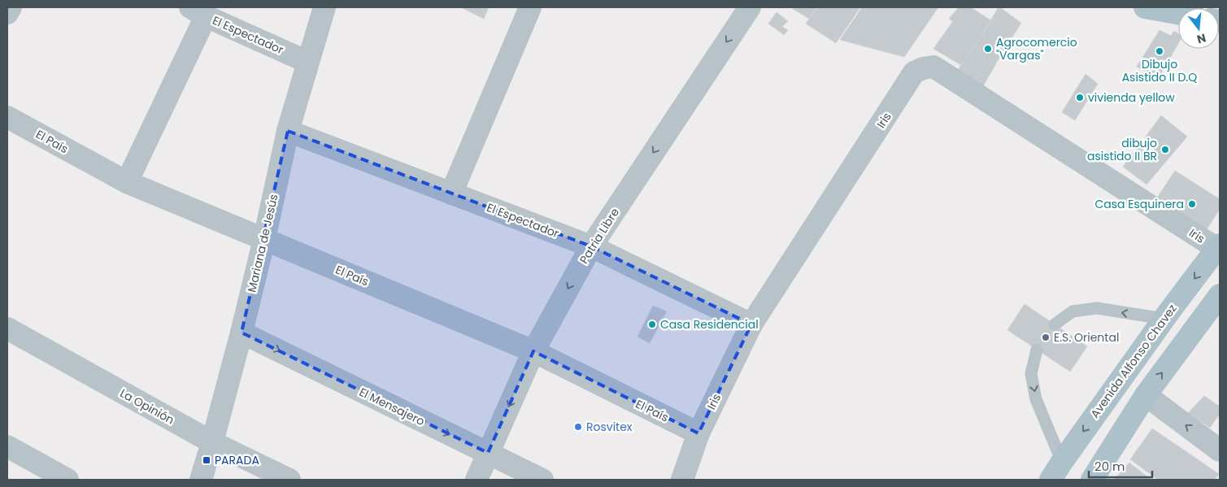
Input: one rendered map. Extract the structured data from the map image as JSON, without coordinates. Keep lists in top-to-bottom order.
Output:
{
  "streets": {
    "main road": ["Avenida Alfonso Chavez"],
    "street": [
      "El Espectador",
      "Iris",
      "El País",
      "Patria Libre",
      "Mariana de Jesús",
      "La Opinión",
      "El Mensajero"
    ]
  },
  "crossings": [
    ["El Espectador", "Iris"],
    ["El Espectador", "Patria Libre"],
    ["El Espectador", "Mariana de Jesús"],
    ["Iris", "El País"],
    ["Iris", "Avenida Alfonso Chavez"],
    ["El País", "Patria Libre"],
    ["El País", "Mariana de Jesús"],
    ["Patria Libre", "El Mensajero"],
    ["Mariana de Jesús", "La Opinión"],
    ["Mariana de Jesús", "El Mensajero"]
  ],
  "one_way": ["El Mensajero"],
  "places": {
    "other": [
      "Agrocomercio \"Vargas\"",
      "Dibujo Asistido II D.Q",
      "vivienda yellow",
      "dibujo asistido II BR",
      "Casa Esquinera",
      "Casa Residencial",
      "E.S. Oriental",
      "Rosvitex"
    ],
    "transit": ["PARADA"]
  },
  "scale_bar": "20 m",
  "north": "bottom"
}
